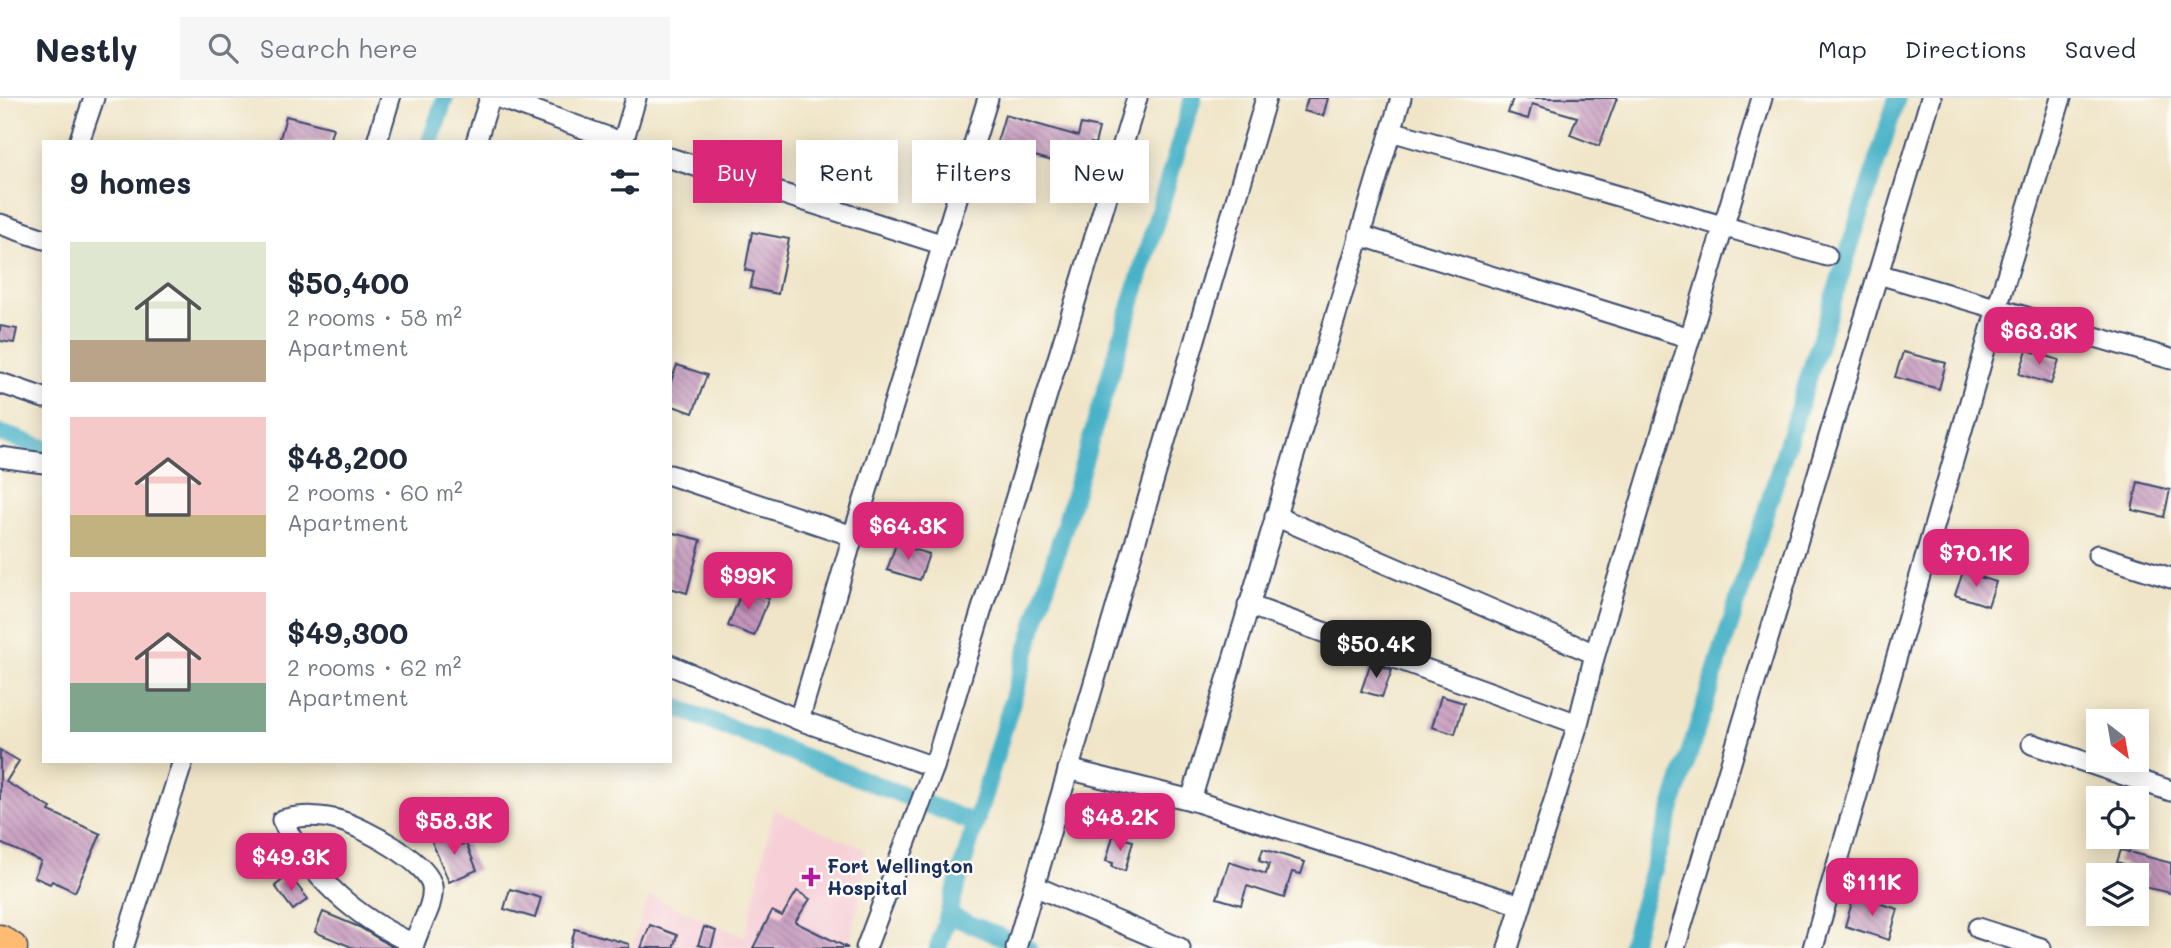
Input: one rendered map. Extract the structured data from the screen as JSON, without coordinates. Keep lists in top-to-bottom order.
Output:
{
  "places": {
    "health": ["Fort Wellington Hospital"]
  },
  "north": "bottom right",
  "page": {
    "header": "Nestly",
    "search": "Search here",
    "nav": ["Map", "Directions", "Saved"],
    "chip": [
      "Buy",
      "Rent",
      "Filters",
      "New"
    ],
    "heading": "9 homes",
    "list": [
      {
        "name": "$50,400",
        "note": "2 rooms · 58 m² · Apartment"
      },
      {
        "name": "$48,200",
        "note": "2 rooms · 60 m² · Apartment"
      },
      {
        "name": "$49,300",
        "note": "2 rooms · 62 m² · Apartment"
      }
    ],
    "price": [
      "$63.3K",
      "$64.3K",
      "$70.1K",
      "$99K",
      "$50.4K",
      "$48.2K",
      "$58.3K",
      "$49.3K",
      "$111K"
    ]
  }
}
